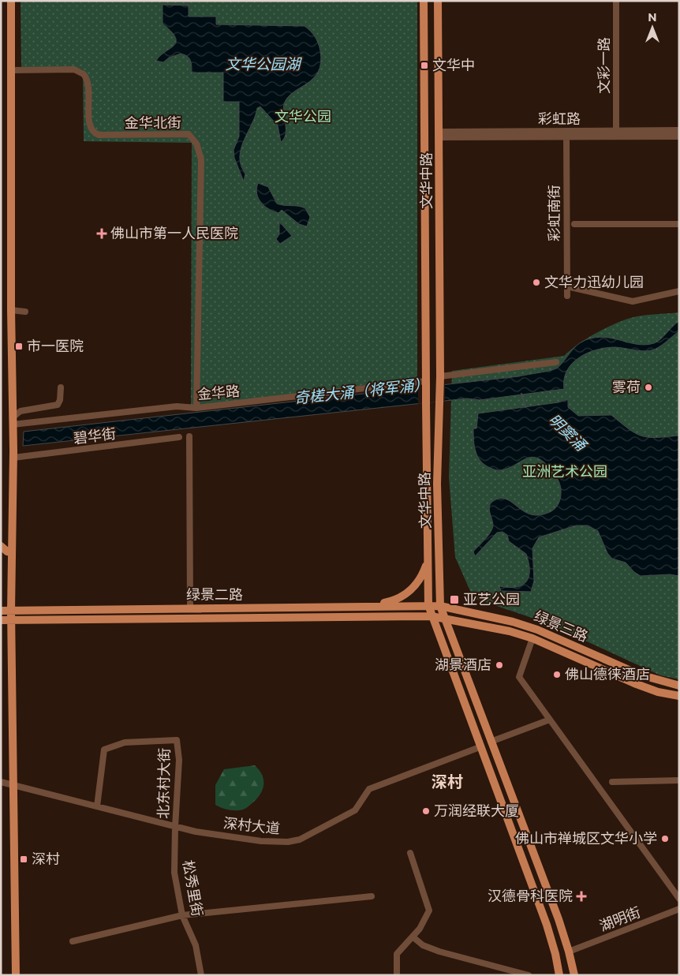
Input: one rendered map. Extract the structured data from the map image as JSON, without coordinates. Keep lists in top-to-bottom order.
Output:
{
  "streets": {
    "main road": ["文华中路", "绿景二路", "绿景三路"],
    "street": [
      "文彩一路",
      "彩虹路",
      "金华北街",
      "彩虹南街",
      "金华路",
      "碧华街",
      "北东村大街",
      "深村大道",
      "松秀里街",
      "湖明街"
    ]
  },
  "crossings": [
    ["文彩一路", "彩虹路"],
    ["彩虹路", "文华中路"],
    ["彩虹路", "彩虹南街"],
    ["金华北街", "金华路"],
    ["文华中路", "金华路"],
    ["文华中路", "绿景二路"],
    ["文华中路", "绿景三路"],
    ["文华中路", "深村大道"],
    ["文华中路", "湖明街"],
    ["绿景二路", "绿景三路"],
    ["北东村大街", "深村大道"],
    ["北东村大街", "松秀里街"],
    ["深村大道", "松秀里街"]
  ],
  "districts": ["深村"],
  "water": ["文华公园湖", "奇槎大涌（将军涌）", "明窦涌"],
  "parks": ["文华公园", "亚洲艺术公园"],
  "places": {
    "transit": [
      "文华中",
      "市一医院",
      "亚艺公园",
      "深村"
    ],
    "health": ["佛山市第一人民医院", "汉德骨科医院"],
    "other": [
      "文华力迅幼儿园",
      "雾荷",
      "湖景酒店",
      "佛山德徕酒店",
      "万润经联大厦",
      "佛山市禅城区文华小学"
    ]
  },
  "north": "top"
}
